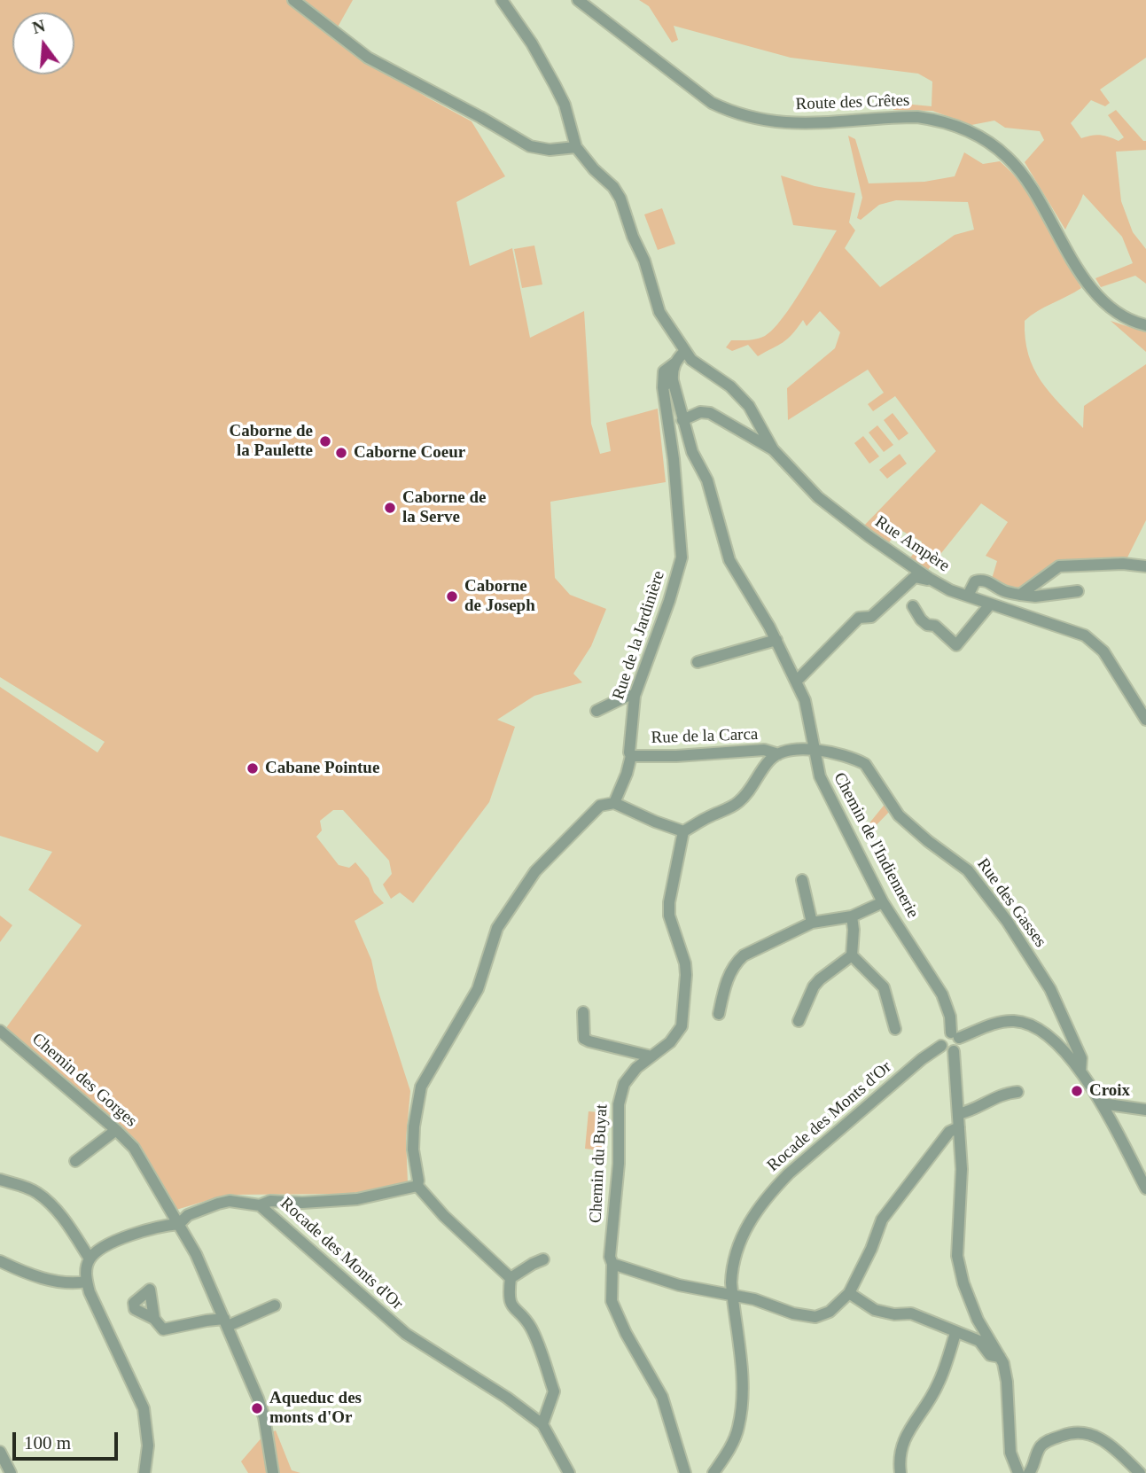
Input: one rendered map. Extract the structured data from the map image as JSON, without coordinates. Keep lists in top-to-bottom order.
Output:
{
  "streets": {
    "street": [
      "Route des Crêtes",
      "Rue Ampère",
      "Rue de la Jardinière",
      "Rue de la Carca",
      "Chemin de l'Indiennerie",
      "Rue des Gasses",
      "Chemin des Gorges",
      "Rocade des Monts d'Or",
      "Chemin du Buyat"
    ]
  },
  "crossings": [
    ["Rue de la Jardinière", "Rue de la Carca"],
    ["Chemin de l'Indiennerie", "Rue des Gasses"],
    ["Chemin de l'Indiennerie", "Rocade des Monts d'Or"],
    ["Chemin des Gorges", "Rocade des Monts d'Or"]
  ],
  "places": [
    "Caborne de la Paulette",
    "Caborne Coeur",
    "Caborne de la Serve",
    "Caborne de Joseph",
    "Cabane Pointue",
    "Croix",
    "Aqueduc des monts d'Or"
  ],
  "scale_bar": "100 m",
  "north": "top"
}
